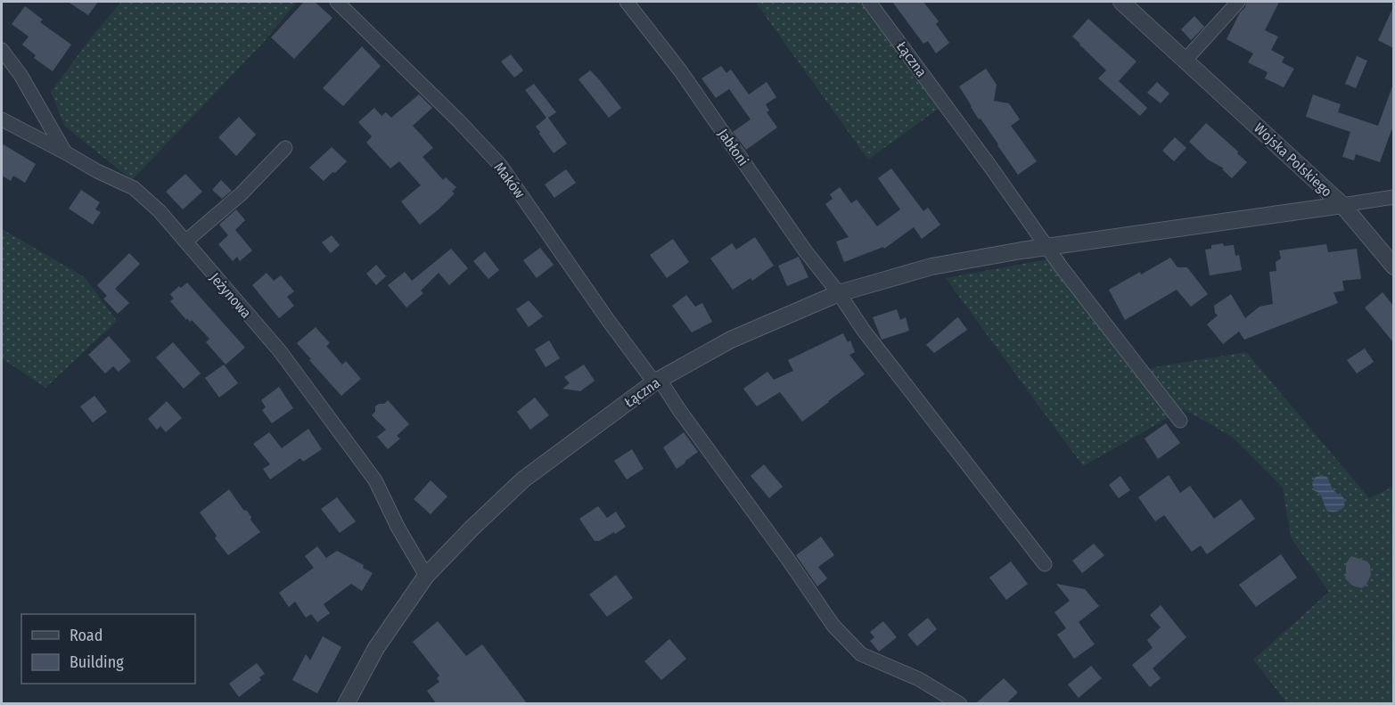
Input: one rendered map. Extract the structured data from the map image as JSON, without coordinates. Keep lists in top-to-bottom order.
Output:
{
  "streets": {
    "street": [
      "Łączna",
      "Jabłoni",
      "Wojska Polskiego",
      "Maków",
      "Jeżynowa"
    ]
  },
  "crossings": [
    ["Łączna", "Jabłoni"],
    ["Łączna", "Wojska Polskiego"],
    ["Łączna", "Maków"],
    ["Łączna", "Jeżynowa"]
  ],
  "legend": ["Road", "Building"]
}
